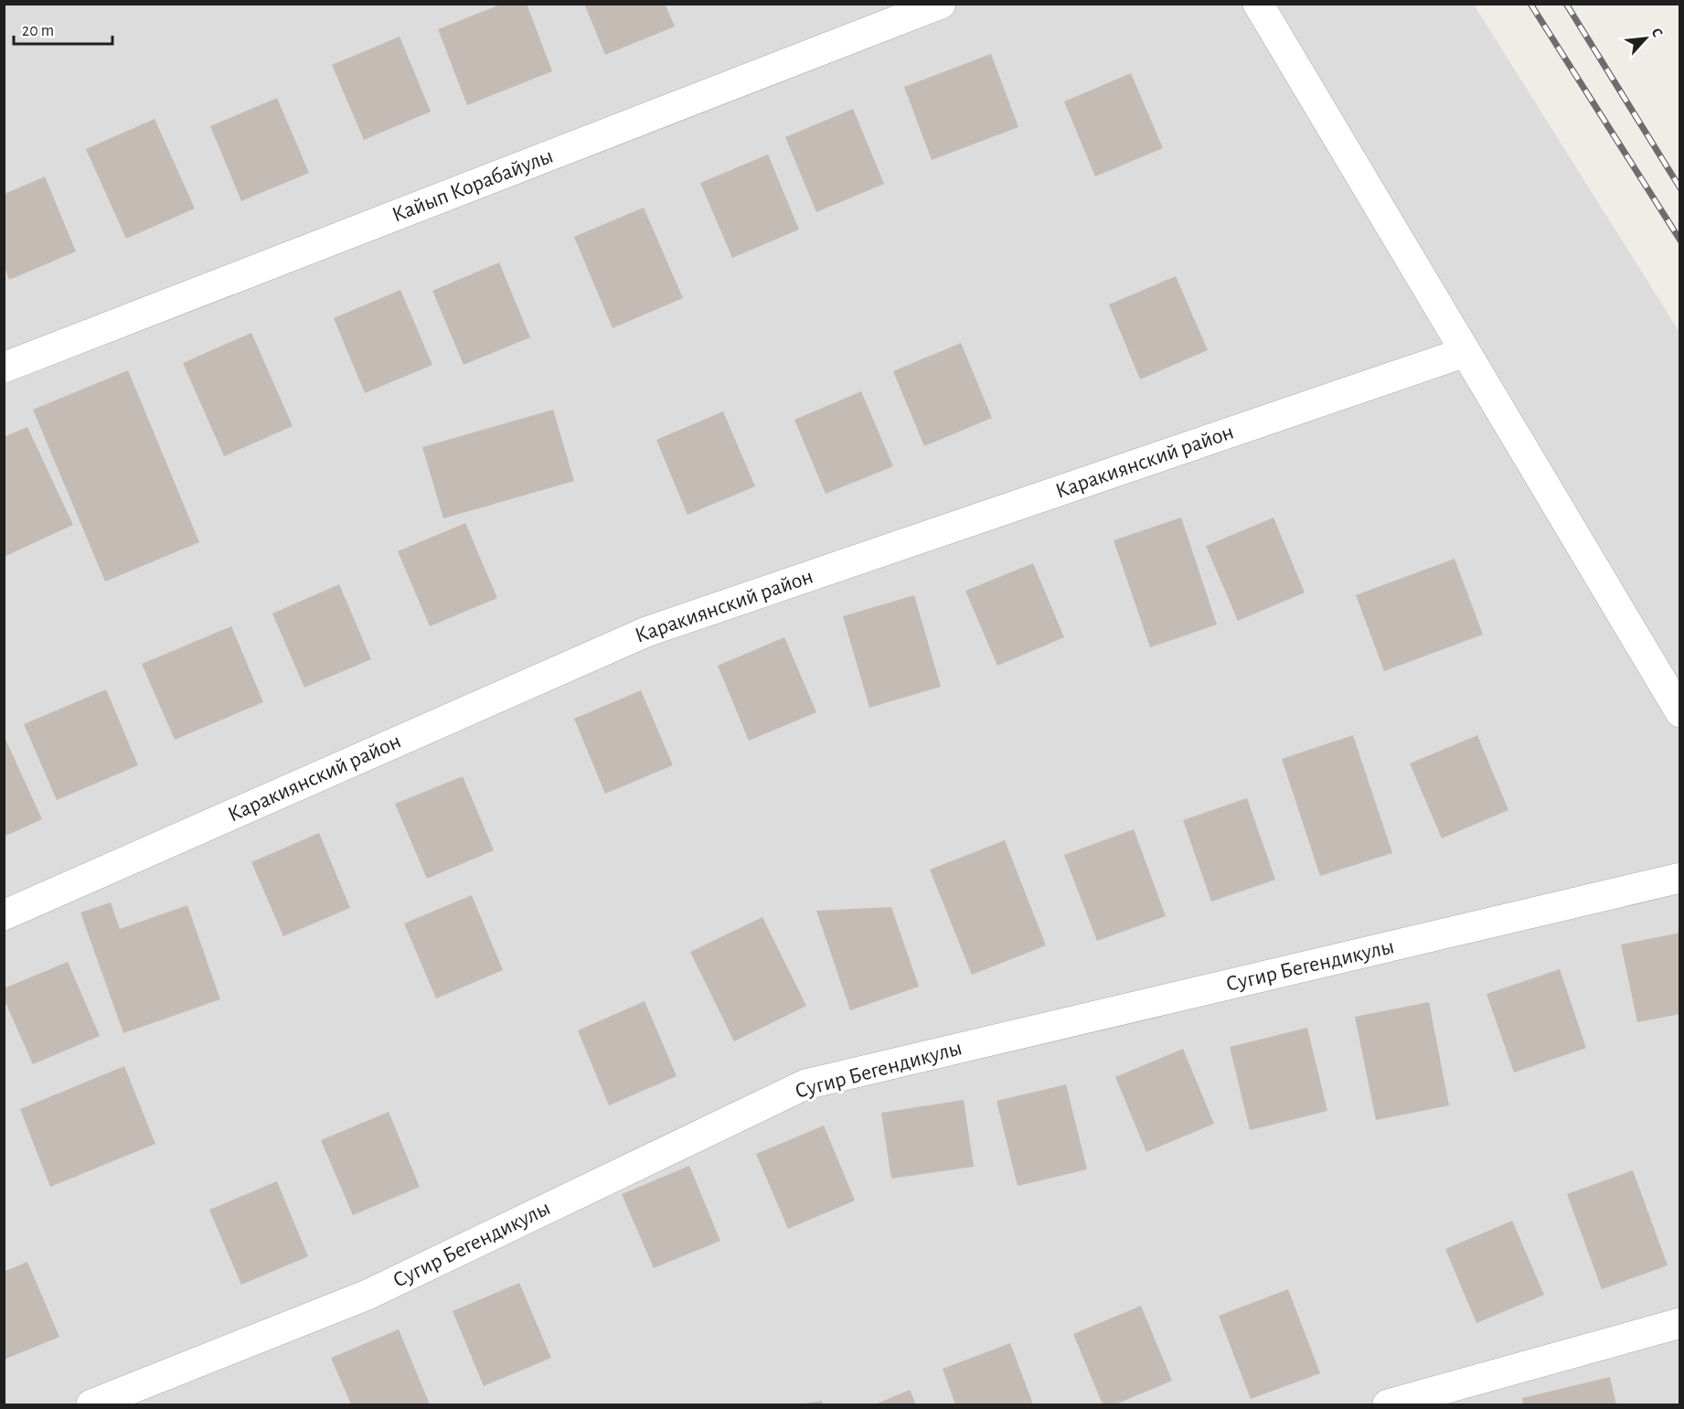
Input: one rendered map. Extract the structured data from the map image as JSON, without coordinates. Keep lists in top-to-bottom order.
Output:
{
  "streets": {
    "street": ["Кайып Корабайулы", "Каракиянский район", "Сугир Бегендикулы"]
  },
  "scale_bar": "20 m",
  "north": "top right"
}
